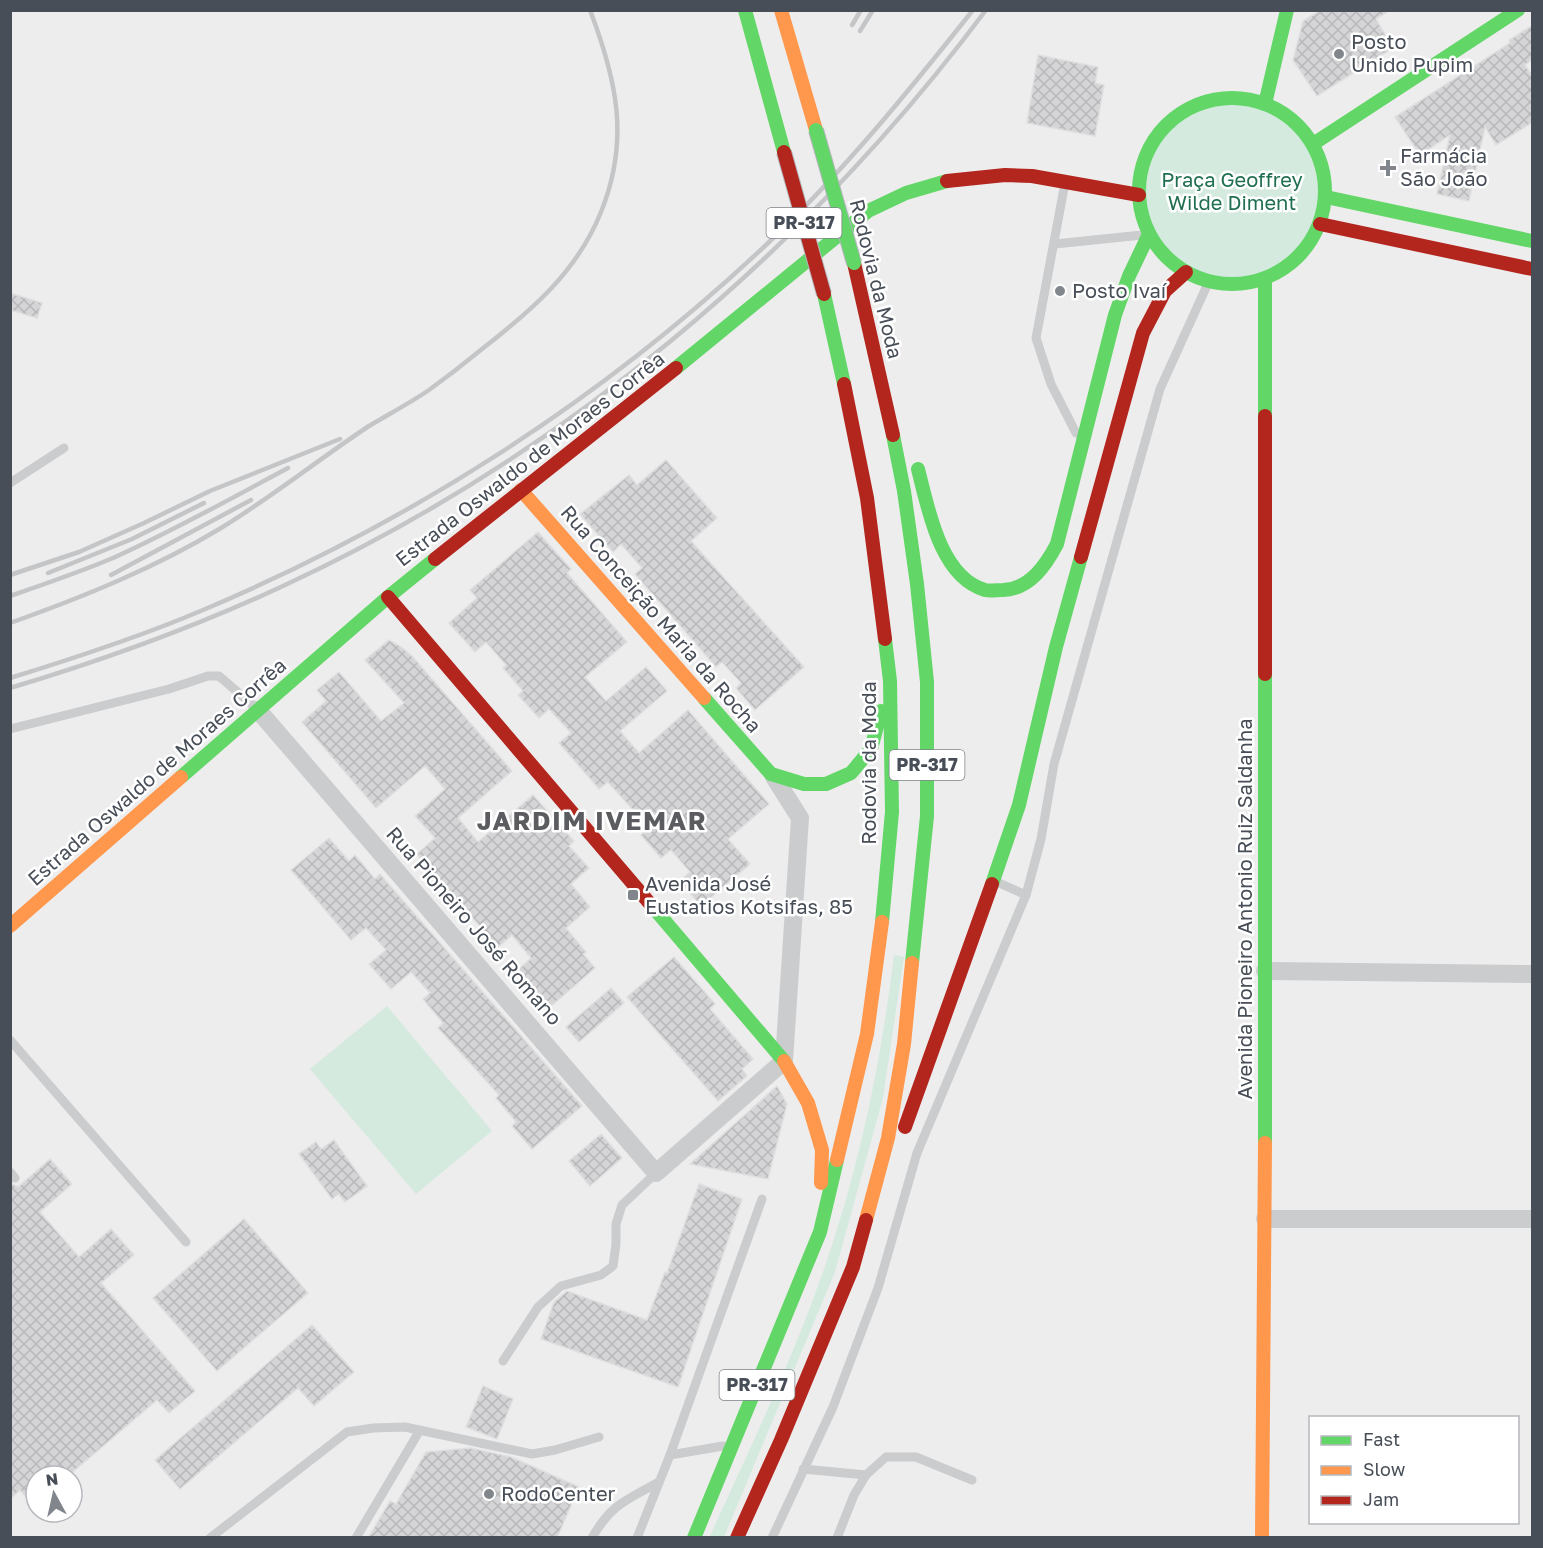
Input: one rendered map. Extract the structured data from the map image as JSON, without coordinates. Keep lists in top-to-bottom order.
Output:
{
  "streets": {
    "main road": [
      "PR-317",
      "Rodovia da Moda",
      "Estrada Oswaldo de Moraes Corrêa",
      "Rua Conceição Maria da Rocha",
      "Avenida Pioneiro Antonio Ruiz Saldanha"
    ],
    "street": ["Rua Pioneiro José Romano"]
  },
  "crossings": [
    ["Estrada Oswaldo de Moraes Corrêa", "Rua Conceição Maria da Rocha"],
    ["Estrada Oswaldo de Moraes Corrêa", "Avenida Pioneiro Antonio Ruiz Saldanha"],
    ["Estrada Oswaldo de Moraes Corrêa", "Rua Pioneiro José Romano"]
  ],
  "districts": ["JARDIM IVEMAR"],
  "parks": ["Praça Geoffrey Wilde Diment"],
  "places": {
    "other": ["Posto Unido Pupim", "Posto Ivaí", "RodoCenter"],
    "health": ["Farmácia São João"],
    "transit": ["Avenida José Eustatios Kotsifas, 85"]
  },
  "legend": ["Fast", "Slow", "Jam"],
  "north": "top"
}
